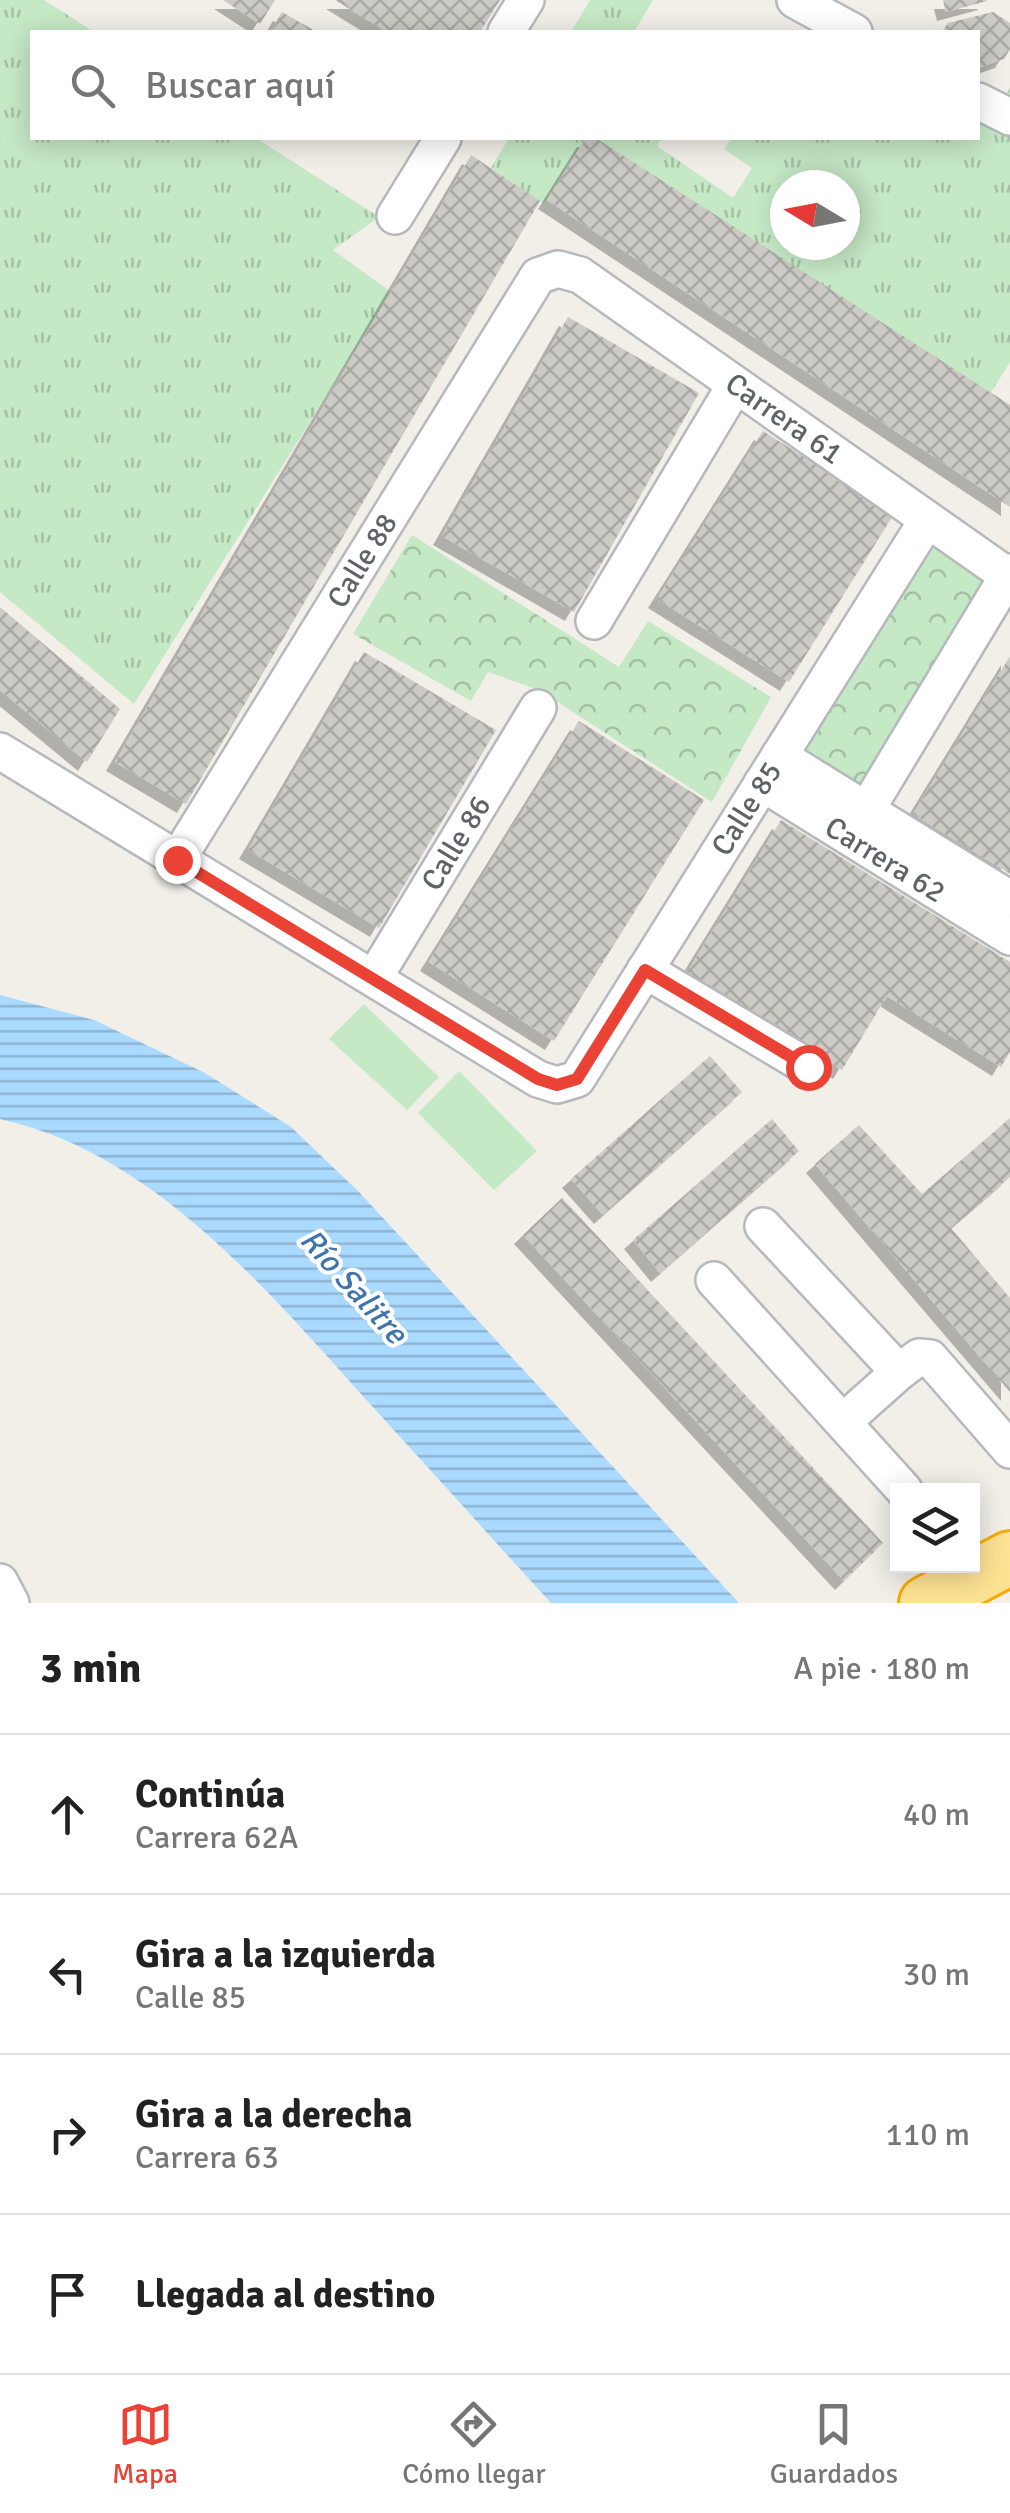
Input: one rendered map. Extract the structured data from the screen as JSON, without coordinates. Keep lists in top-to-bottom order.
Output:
{
  "streets": {
    "street": [
      "Carrera 61",
      "Calle 88",
      "Calle 85",
      "Calle 86",
      "Carrera 62"
    ]
  },
  "crossings": [
    ["Carrera 61", "Calle 88"],
    ["Carrera 61", "Calle 85"],
    ["Calle 85", "Calle 86"],
    ["Calle 85", "Carrera 62"]
  ],
  "water": ["Río Salitre"],
  "north": "left",
  "page": {
    "search": "Buscar aquí",
    "heading": ["3 min", "A pie · 180 m"],
    "list": [
      ["Continúa", "Carrera 62A", "40 m"],
      ["Gira a la izquierda", "Calle 85", "30 m"],
      ["Gira a la derecha", "Carrera 63", "110 m"],
      "Llegada al destino"
    ],
    "nav": ["Mapa", "Cómo llegar", "Guardados"]
  }
}
